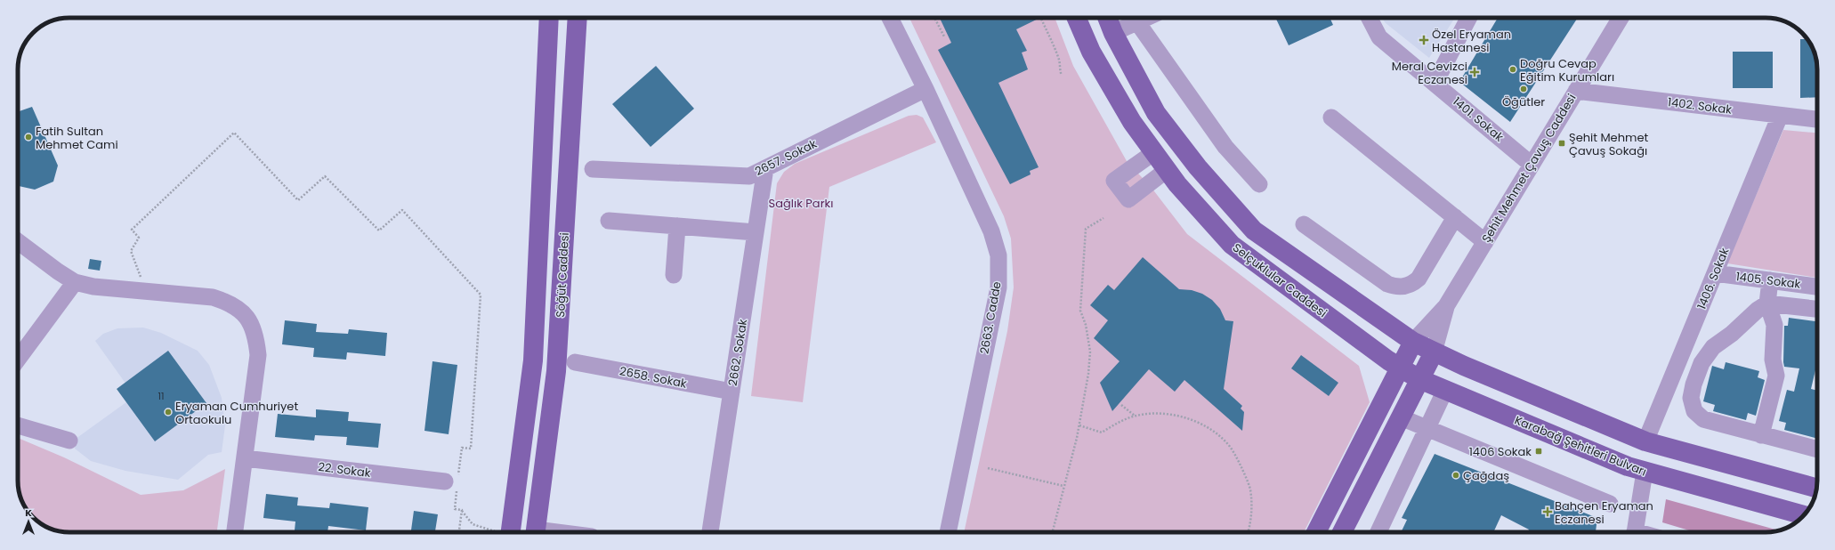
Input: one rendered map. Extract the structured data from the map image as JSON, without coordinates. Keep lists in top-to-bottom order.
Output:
{
  "streets": {
    "main road": ["Söğüt Caddesi", "Selçuklular Caddesi", "Karabağ Şehitleri Bulvarı"],
    "street": [
      "1402. Sokak",
      "1401. Sokak",
      "2657. Sokak",
      "Şehit Mehmet Çavuş Caddesi",
      "1406. Sokak",
      "1405. Sokak",
      "2663. Cadde",
      "2662. Sokak",
      "2658. Sokak",
      "22. Sokak"
    ]
  },
  "crossings": [
    ["1402. Sokak", "Şehit Mehmet Çavuş Caddesi"],
    ["1402. Sokak", "1406. Sokak"],
    ["1401. Sokak", "Şehit Mehmet Çavuş Caddesi"],
    ["2657. Sokak", "2663. Cadde"],
    ["2657. Sokak", "2662. Sokak"],
    ["1406. Sokak", "1405. Sokak"],
    ["Selçuklular Caddesi", "Karabağ Şehitleri Bulvarı"],
    ["2662. Sokak", "2658. Sokak"]
  ],
  "parks": ["Sağlık Parkı"],
  "places": {
    "health": ["Özel Eryaman Hastanesi", "Meral Cevizci Eczanesi", "Bahçen Eryaman Eczanesi"],
    "other": [
      "Doğru Cevap Eğitim Kurumları",
      "Öğütler",
      "Fatih Sultan Mehmet Cami",
      "Eryaman Cumhuriyet Ortaokulu",
      "Çağdaş"
    ],
    "transit": ["Şehit Mehmet Çavuş Sokağı", "1406 Sokak"]
  },
  "house_numbers": ["11"],
  "north": "top"
}
